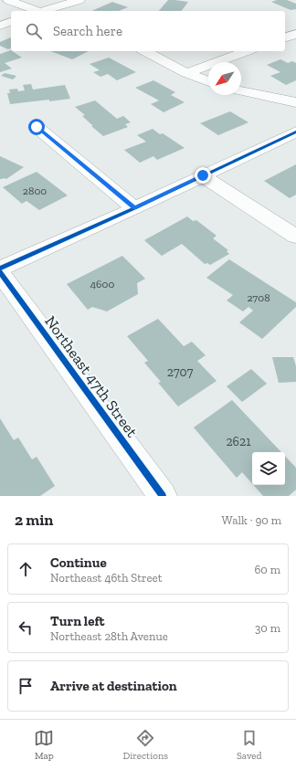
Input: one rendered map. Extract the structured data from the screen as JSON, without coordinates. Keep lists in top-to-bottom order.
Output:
{
  "streets": {
    "street": ["Northeast 47th Street"]
  },
  "house_numbers": [
    "2800",
    "4600",
    "2708",
    "2707",
    "2621"
  ],
  "north": "bottom left",
  "page": {
    "search": "Search here",
    "heading": ["2 min", "Walk · 90 m"],
    "list": [
      ["Continue", "Northeast 46th Street", "60 m"],
      ["Turn left", "Northeast 28th Avenue", "30 m"],
      "Arrive at destination"
    ],
    "nav": ["Map", "Directions", "Saved"]
  }
}
